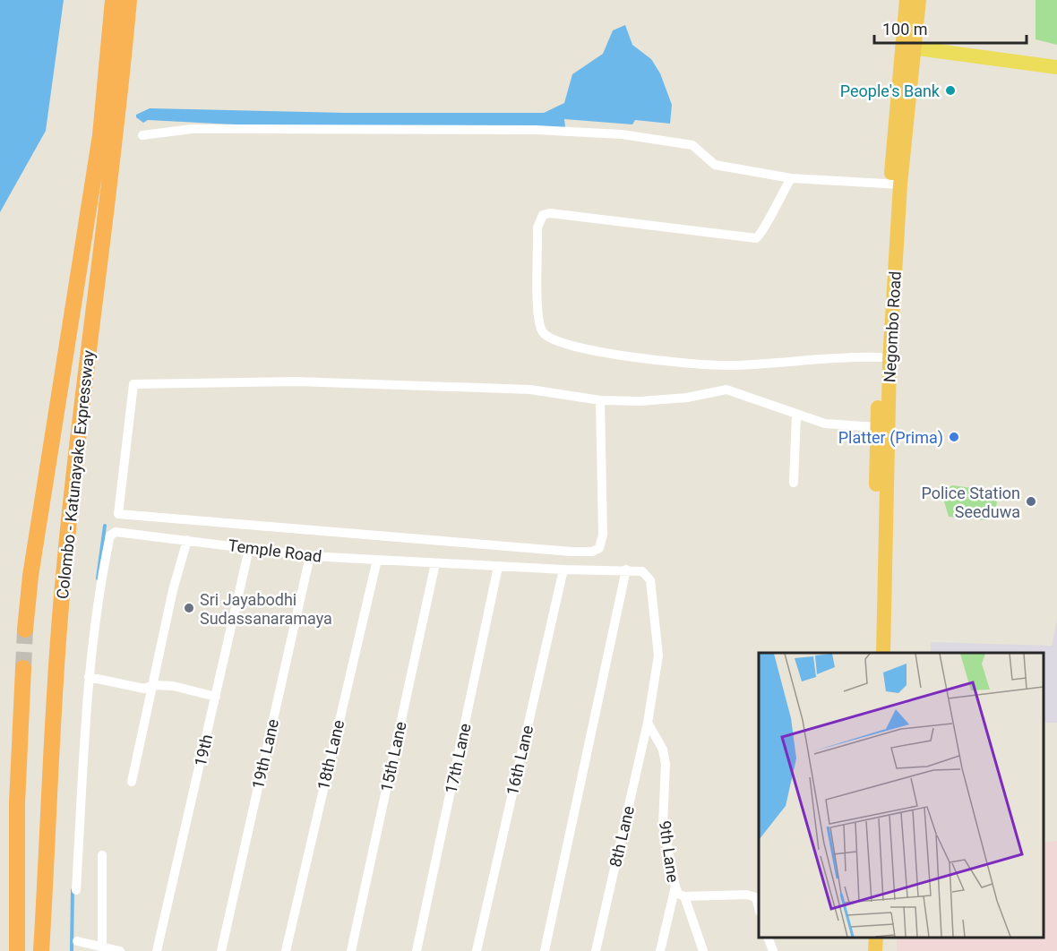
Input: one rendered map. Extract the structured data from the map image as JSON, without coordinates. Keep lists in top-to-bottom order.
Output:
{
  "streets": {
    "highway": ["Negombo Road", "Colombo - Katunayake Expressway"],
    "street": [
      "Temple Road",
      "19th",
      "19th Lane",
      "18th Lane",
      "15th Lane",
      "17th Lane",
      "16th Lane",
      "8th Lane",
      "9th Lane"
    ]
  },
  "crossings": [
    ["Temple Road", "19th"],
    ["Temple Road", "19th Lane"],
    ["Temple Road", "18th Lane"],
    ["Temple Road", "15th Lane"],
    ["Temple Road", "17th Lane"],
    ["Temple Road", "16th Lane"],
    ["Temple Road", "8th Lane"],
    ["Temple Road", "9th Lane"],
    ["8th Lane", "9th Lane"]
  ],
  "places": [
    "People's Bank",
    "Platter (Prima)",
    "Police Station Seeduwa",
    "Sri Jayabodhi Sudassanaramaya"
  ],
  "scale_bar": "100 m"
}
